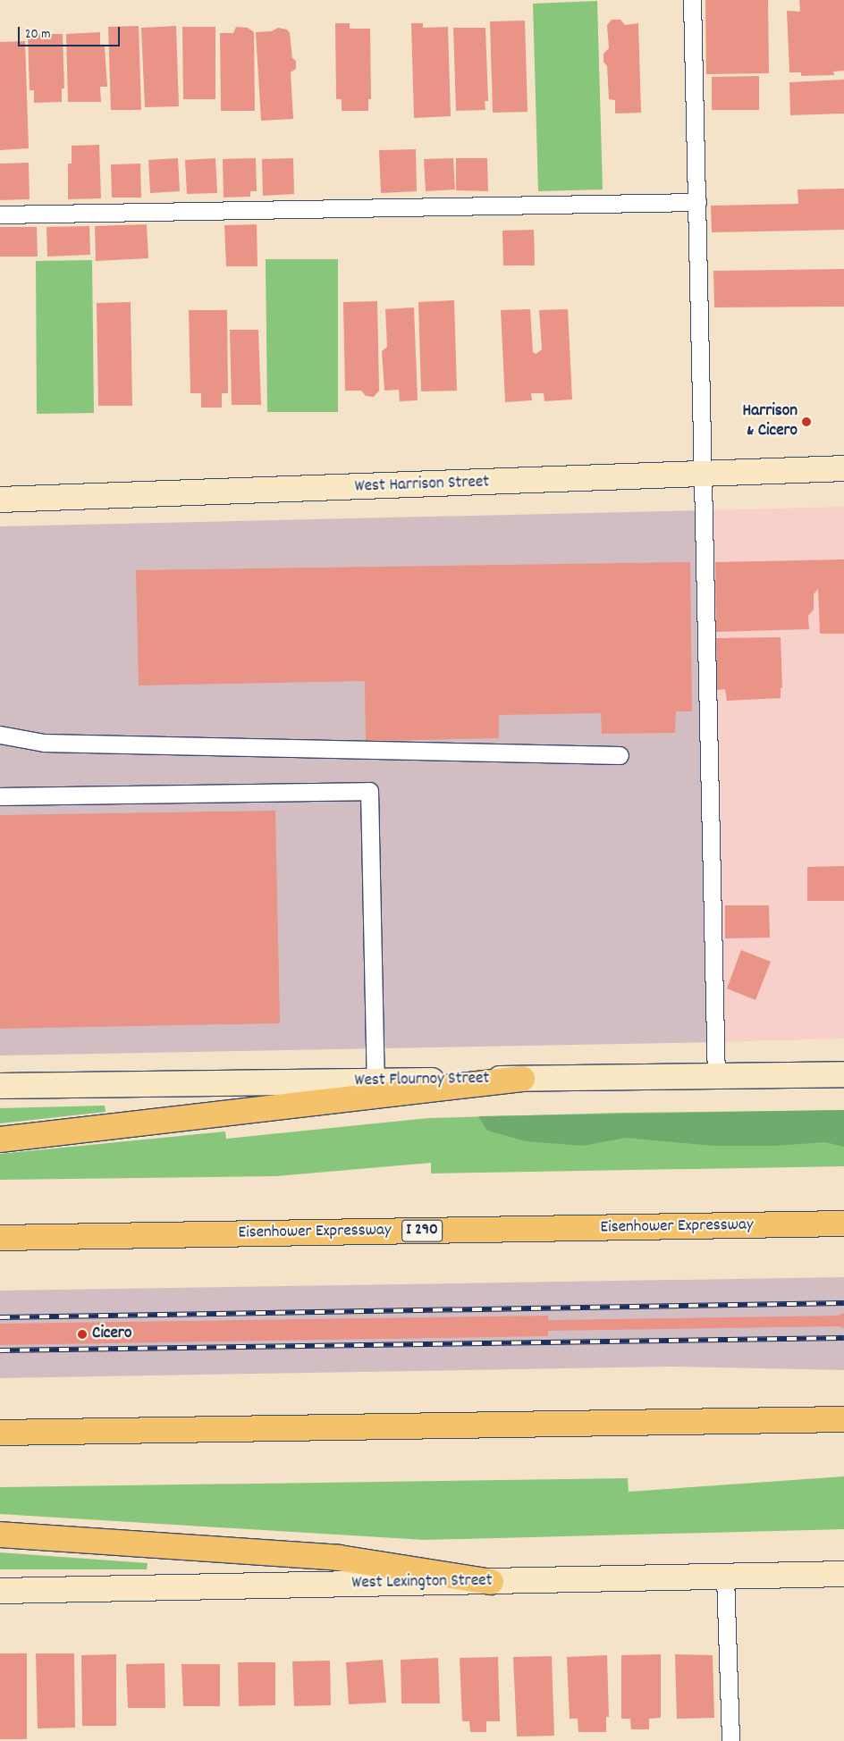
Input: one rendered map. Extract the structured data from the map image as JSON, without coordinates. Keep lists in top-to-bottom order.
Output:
{
  "streets": {
    "highway": ["Eisenhower Expressway", "I 290"],
    "street": ["West Harrison Street", "West Flournoy Street", "West Lexington Street"]
  },
  "places": ["Harrison & Cicero", "Cicero"],
  "scale_bar": "20 m"
}
